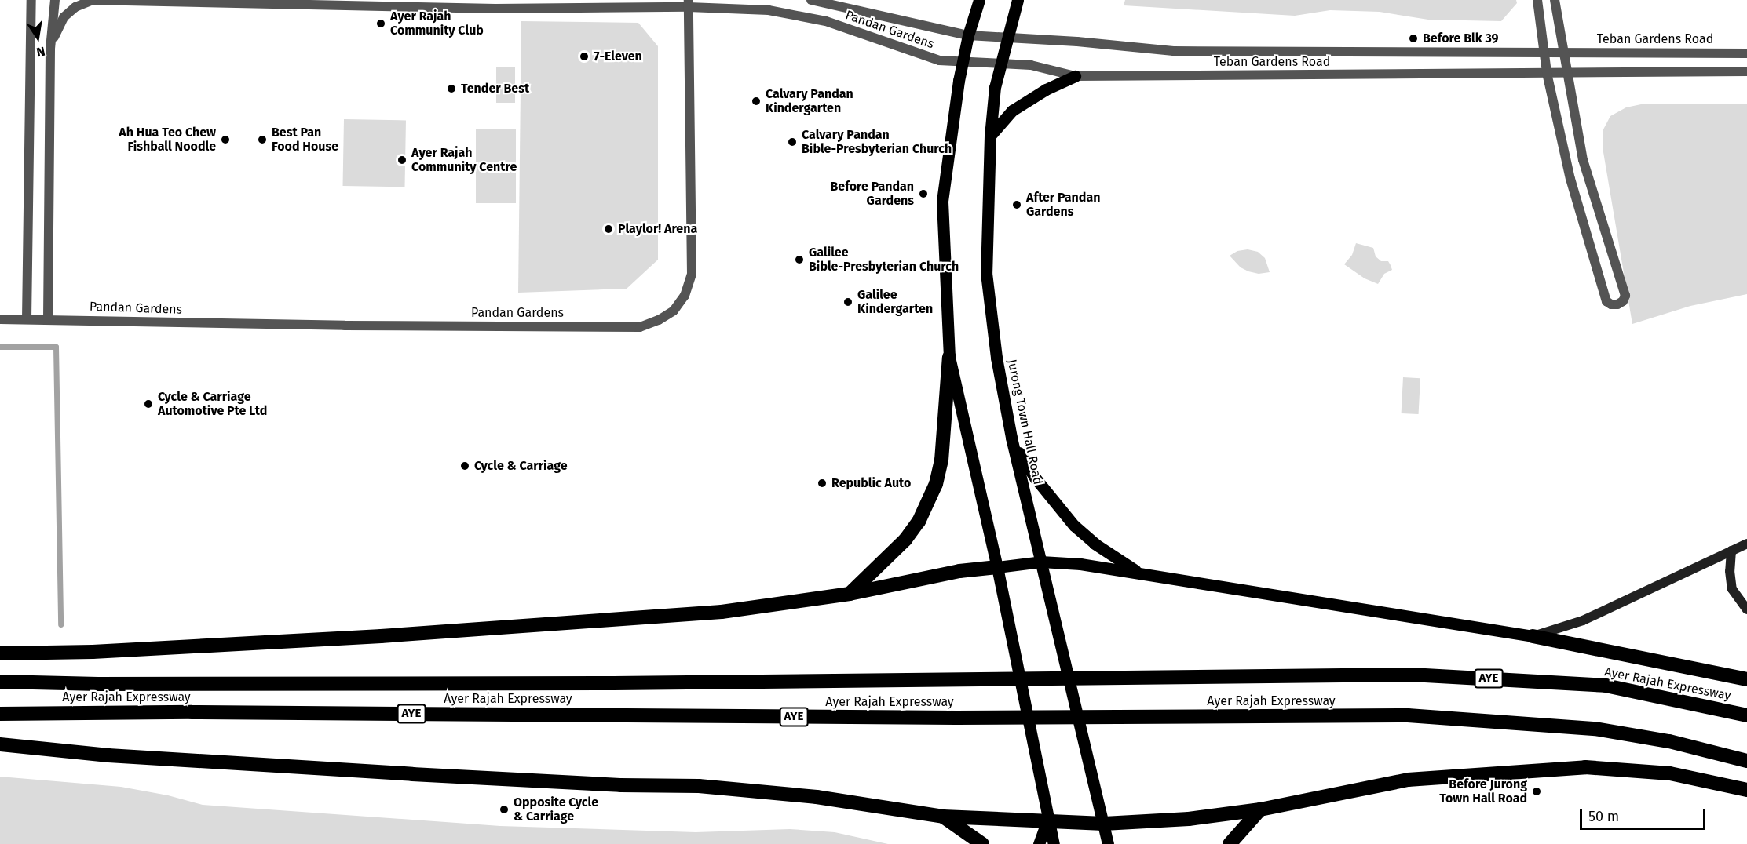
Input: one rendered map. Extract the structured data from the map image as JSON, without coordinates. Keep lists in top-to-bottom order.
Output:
{
  "streets": {
    "highway": ["AYE", "Ayer Rajah Expressway"],
    "main road": ["Jurong Town Hall Road"],
    "street": ["Pandan Gardens", "Teban Gardens Road"]
  },
  "crossings": [
    ["Pandan Gardens", "Teban Gardens Road"],
    ["Pandan Gardens", "Jurong Town Hall Road"],
    ["Teban Gardens Road", "Jurong Town Hall Road"]
  ],
  "places": [
    "Ayer Rajah Community Club",
    "Before Blk 39",
    "7-Eleven",
    "Tender Best",
    "Calvary Pandan Kindergarten",
    "Ah Hua Teo Chew Fishball Noodle",
    "Best Pan Food House",
    "Calvary Pandan Bible-Presbyterian Church",
    "Ayer Rajah Community Centre",
    "Before Pandan Gardens",
    "After Pandan Gardens",
    "Playlor! Arena",
    "Galilee Bible-Presbyterian Church",
    "Galilee Kindergarten",
    "Cycle & Carriage Automotive Pte Ltd",
    "Cycle & Carriage",
    "Republic Auto",
    "Before Jurong Town Hall Road",
    "Opposite Cycle & Carriage"
  ],
  "scale_bar": "50 m",
  "north": "bottom"
}
